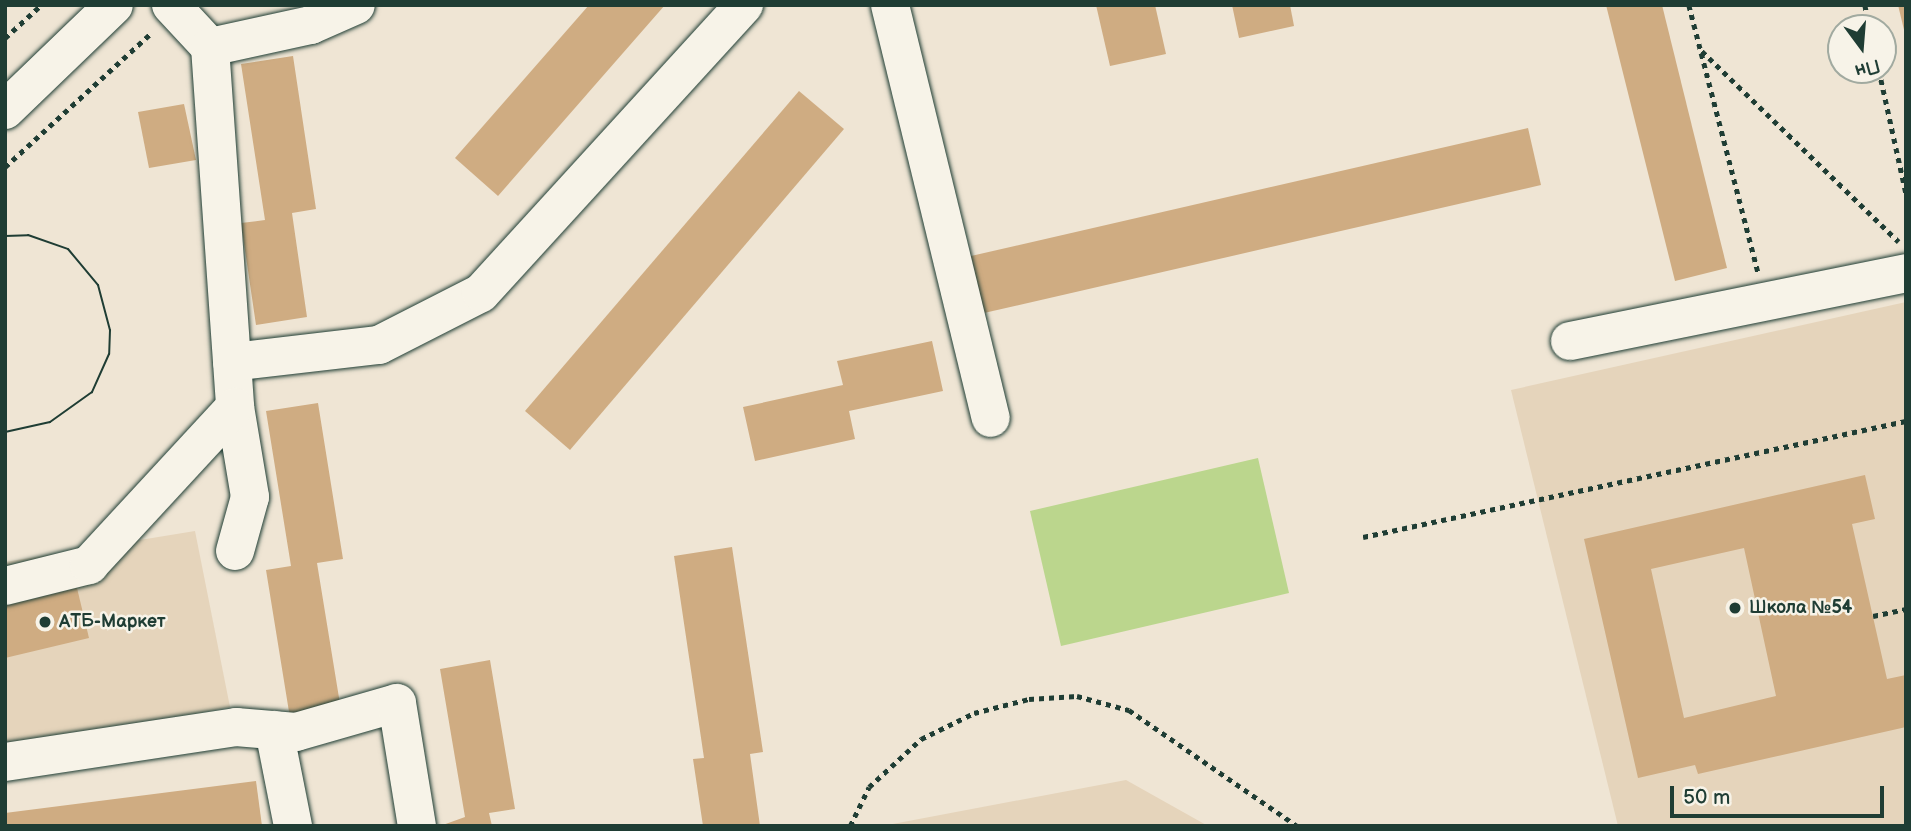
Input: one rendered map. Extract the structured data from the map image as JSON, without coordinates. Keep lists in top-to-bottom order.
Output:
{
  "places": ["Школа №54", "АТБ-Маркет"],
  "scale_bar": "50 m",
  "north": "bottom"
}
